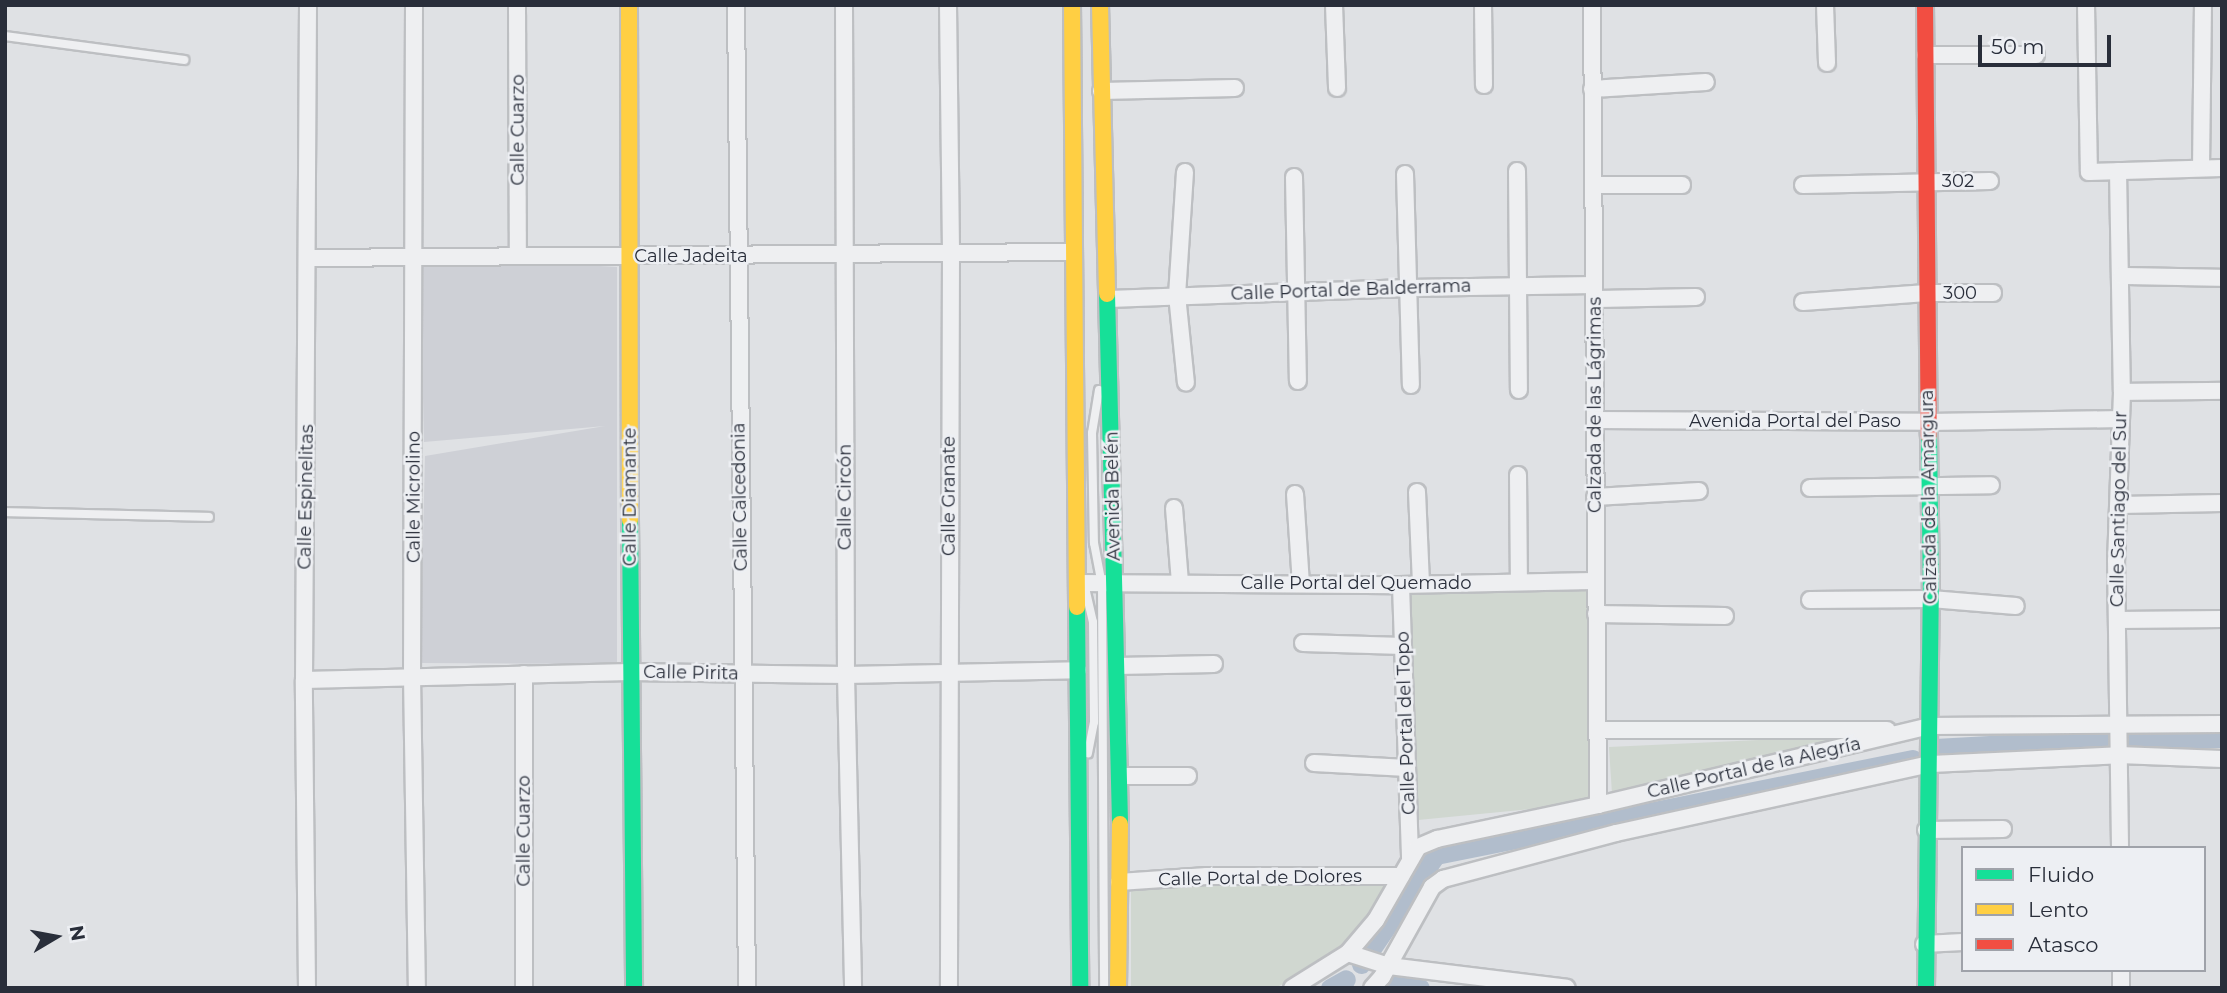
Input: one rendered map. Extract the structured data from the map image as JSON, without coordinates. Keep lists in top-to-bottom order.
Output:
{
  "streets": {
    "street": [
      "Calle Cuarzo",
      "302",
      "Calle Jadeita",
      "Calle Portal de Balderrama",
      "300",
      "Calzada de las Lágrimas",
      "Avenida Portal del Paso",
      "Calle Granate",
      "Avenida Belén",
      "Calle Espinelitas",
      "Calle Microlino",
      "Calle Diamante",
      "Calle Calcedonia",
      "Calle Circón",
      "Calzada de la Amargura",
      "Calle Santiago del Sur",
      "Calle Portal del Quemado",
      "Calle Pirita",
      "Calle Portal del Topo",
      "Calle Portal de la Alegría",
      "Calle Portal de Dolores"
    ]
  },
  "crossings": [
    ["Calle Cuarzo", "Calle Jadeita"],
    ["Calle Cuarzo", "Calle Pirita"],
    ["302", "Calzada de la Amargura"],
    ["Calle Jadeita", "Calle Granate"],
    ["Calle Jadeita", "Avenida Belén"],
    ["Calle Jadeita", "Calle Espinelitas"],
    ["Calle Jadeita", "Calle Microlino"],
    ["Calle Jadeita", "Calle Diamante"],
    ["Calle Jadeita", "Calle Calcedonia"],
    ["Calle Jadeita", "Calle Circón"],
    ["Calle Portal de Balderrama", "Calzada de las Lágrimas"],
    ["Calle Portal de Balderrama", "Avenida Belén"],
    ["300", "Calzada de la Amargura"],
    ["Calzada de las Lágrimas", "Avenida Portal del Paso"],
    ["Calzada de las Lágrimas", "Calle Portal del Quemado"],
    ["Calzada de las Lágrimas", "Calle Portal de la Alegría"],
    ["Avenida Portal del Paso", "Calzada de la Amargura"],
    ["Avenida Portal del Paso", "Calle Santiago del Sur"],
    ["Calle Granate", "Calle Pirita"],
    ["Avenida Belén", "Calle Portal del Quemado"],
    ["Avenida Belén", "Calle Pirita"],
    ["Avenida Belén", "Calle Portal de Dolores"],
    ["Calle Espinelitas", "Calle Pirita"],
    ["Calle Microlino", "Calle Pirita"],
    ["Calle Diamante", "Calle Pirita"],
    ["Calle Calcedonia", "Calle Pirita"],
    ["Calle Circón", "Calle Pirita"],
    ["Calzada de la Amargura", "Calle Portal de la Alegría"],
    ["Calle Santiago del Sur", "Calle Portal de la Alegría"],
    ["Calle Portal del Quemado", "Calle Portal del Topo"],
    ["Calle Portal del Topo", "Calle Portal de la Alegría"],
    ["Calle Portal de la Alegría", "Calle Portal de Dolores"]
  ],
  "legend": ["Fluido", "Lento", "Atasco"],
  "scale_bar": "50 m",
  "north": "right"
}
